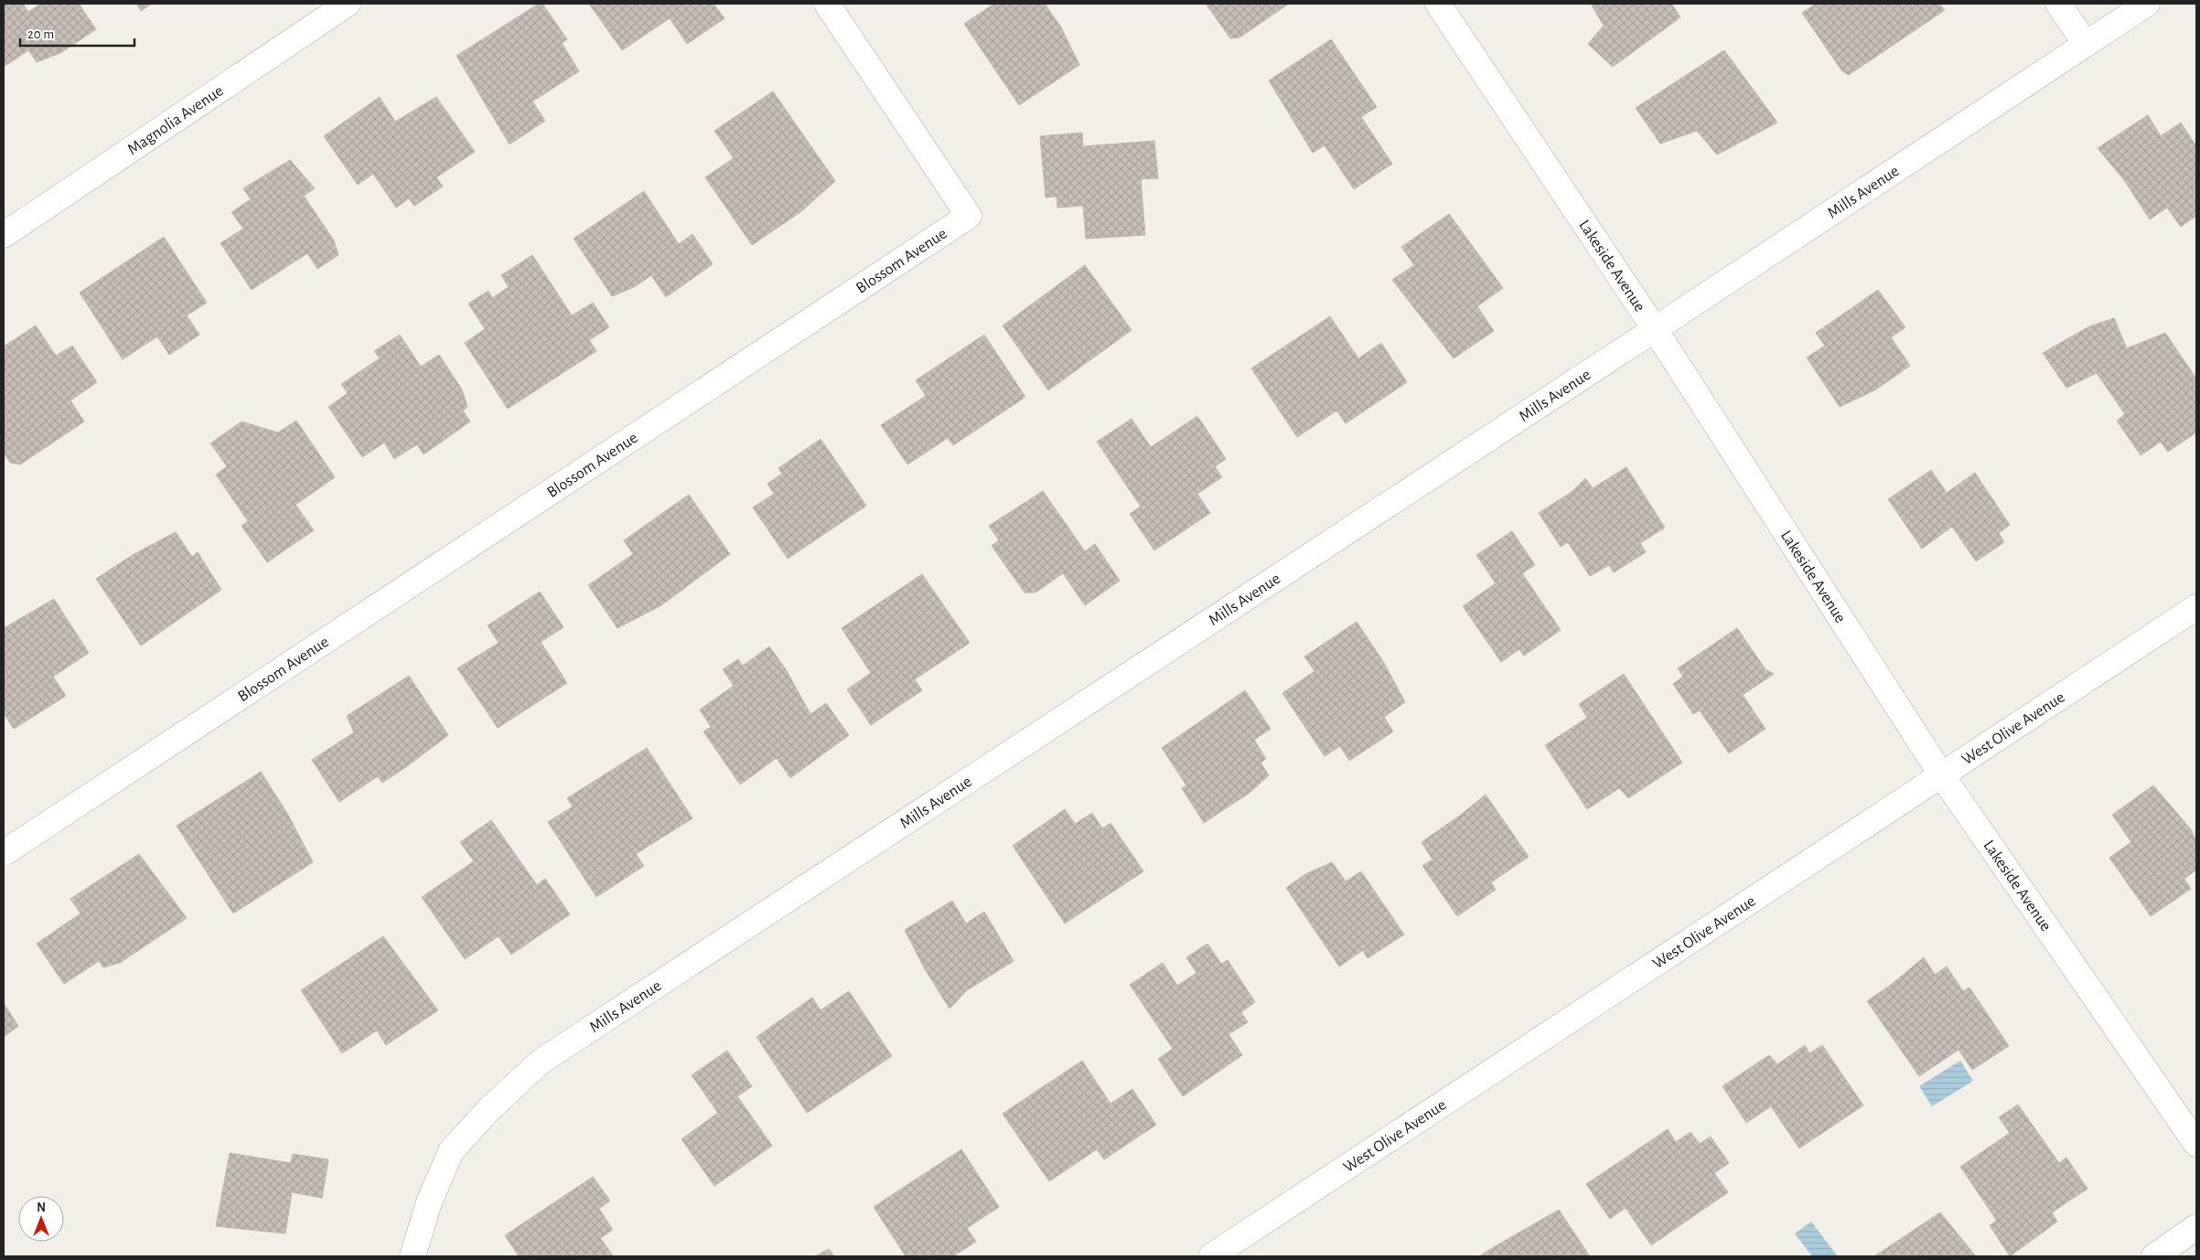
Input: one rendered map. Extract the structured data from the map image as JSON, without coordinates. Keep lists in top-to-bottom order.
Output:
{
  "streets": {
    "street": [
      "Magnolia Avenue",
      "Mills Avenue",
      "Blossom Avenue",
      "Lakeside Avenue",
      "West Olive Avenue"
    ]
  },
  "crossings": [
    ["Mills Avenue", "Lakeside Avenue"],
    ["Lakeside Avenue", "West Olive Avenue"]
  ],
  "scale_bar": "20 m",
  "north": "top"
}
